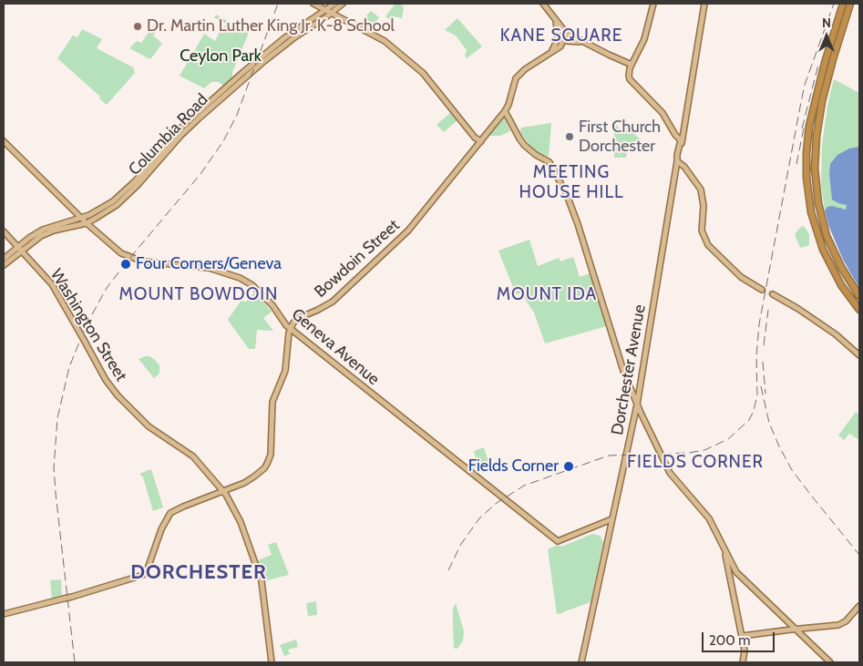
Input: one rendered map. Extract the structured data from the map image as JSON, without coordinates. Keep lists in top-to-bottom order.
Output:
{
  "streets": {
    "main road": [
      "Columbia Road",
      "Bowdoin Street",
      "Washington Street",
      "Geneva Avenue",
      "Dorchester Avenue"
    ]
  },
  "crossings": [
    ["Columbia Road", "Washington Street"],
    ["Columbia Road", "Geneva Avenue"],
    ["Bowdoin Street", "Geneva Avenue"],
    ["Geneva Avenue", "Dorchester Avenue"]
  ],
  "districts": [
    "KANE SQUARE",
    "MEETING HOUSE HILL",
    "MOUNT BOWDOIN",
    "MOUNT IDA",
    "FIELDS CORNER",
    "DORCHESTER"
  ],
  "parks": ["Ceylon Park"],
  "places": [
    "Dr. Martin Luther King Jr. K-8 School",
    "First Church Dorchester",
    "Four Corners/Geneva",
    "Fields Corner"
  ],
  "scale_bar": "200 m",
  "north": "top"
}
